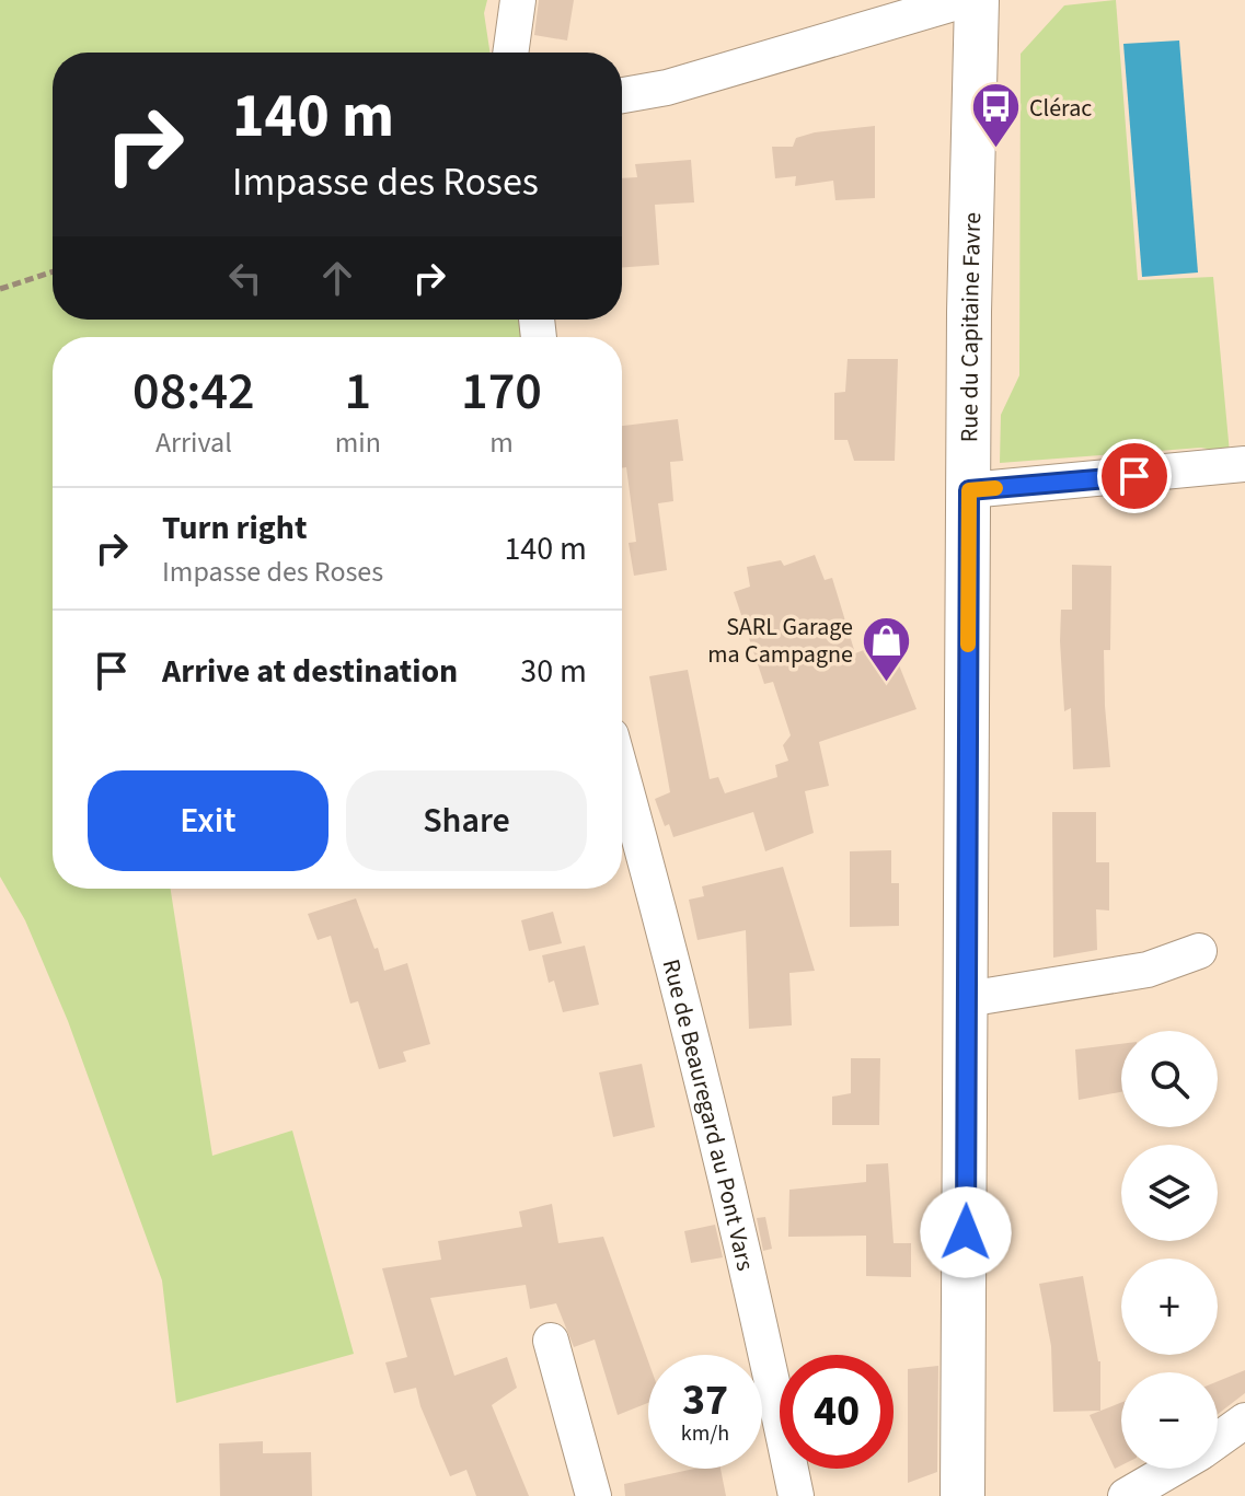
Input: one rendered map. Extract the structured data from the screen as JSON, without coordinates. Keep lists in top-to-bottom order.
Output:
{
  "streets": {
    "street": ["Rue du Capitaine Favre", "Rue de Beauregard au Pont Vars"]
  },
  "places": {
    "bus stop": ["Clérac"],
    "shop": ["SARL Garage ma Campagne"]
  },
  "page": {
    "turn": ["140 m", "Impasse des Roses"],
    "eta": [
      "08:42",
      "Arrival",
      "1",
      "min",
      "170",
      "m"
    ],
    "list": [
      {
        "name": "Turn right",
        "note": "Impasse des Roses",
        "value": "140 m"
      },
      {
        "name": "Arrive at destination",
        "value": "30 m"
      }
    ],
    "buttons": ["Exit", "Share"],
    "map_buttons": ["+", "−"],
    "speed": "37 km/h",
    "limit": "40"
  }
}
